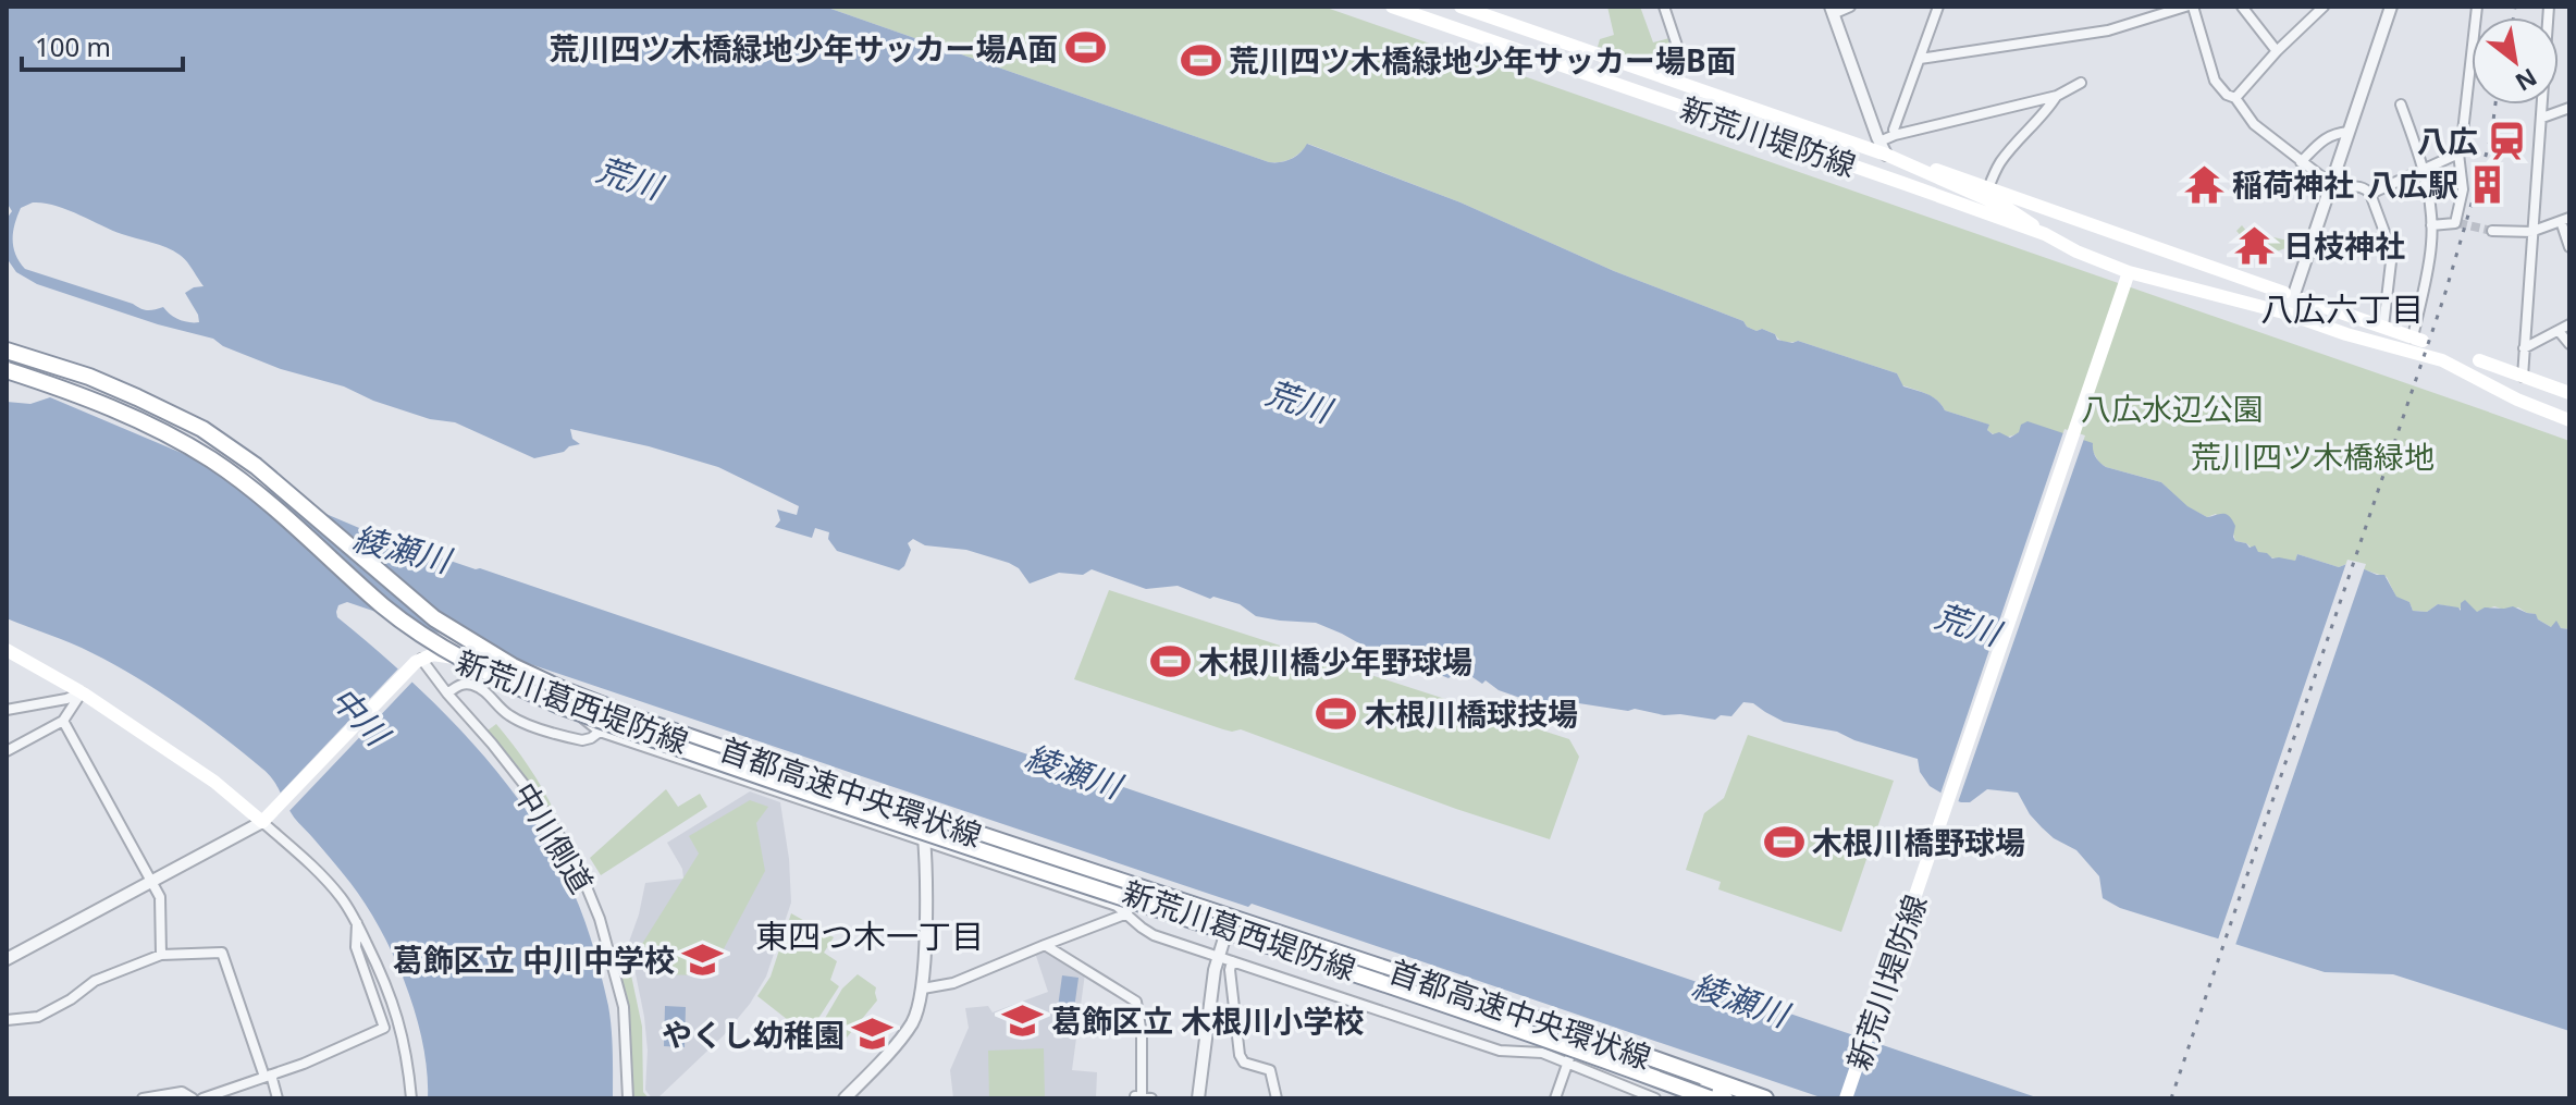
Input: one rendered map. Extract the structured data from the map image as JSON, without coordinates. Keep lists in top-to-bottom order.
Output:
{
  "streets": {
    "highway": ["首都高速中央環状線"],
    "main road": ["新荒川堤防線", "新荒川葛西堤防線"],
    "street": ["中川側道"]
  },
  "crossings": [
    ["新荒川葛西堤防線", "首都高速中央環状線"],
    ["新荒川葛西堤防線", "中川側道"]
  ],
  "districts": ["八広六丁目", "東四つ木一丁目"],
  "water": ["荒川", "綾瀬川", "中川"],
  "parks": ["八広水辺公園", "荒川四ツ木橋緑地"],
  "places": {
    "sports": [
      "荒川四ツ木橋緑地少年サッカー場A面",
      "荒川四ツ木橋緑地少年サッカー場B面",
      "木根川橋少年野球場",
      "木根川橋球技場",
      "木根川橋野球場"
    ],
    "station": ["八広"],
    "temple": ["稲荷神社", "日枝神社"],
    "building": ["八広駅"],
    "school or university": ["葛飾区立 中川中学校", "葛飾区立 木根川小学校", "やくし幼稚園"]
  },
  "scale_bar": "100 m",
  "north": "bottom right"
}
